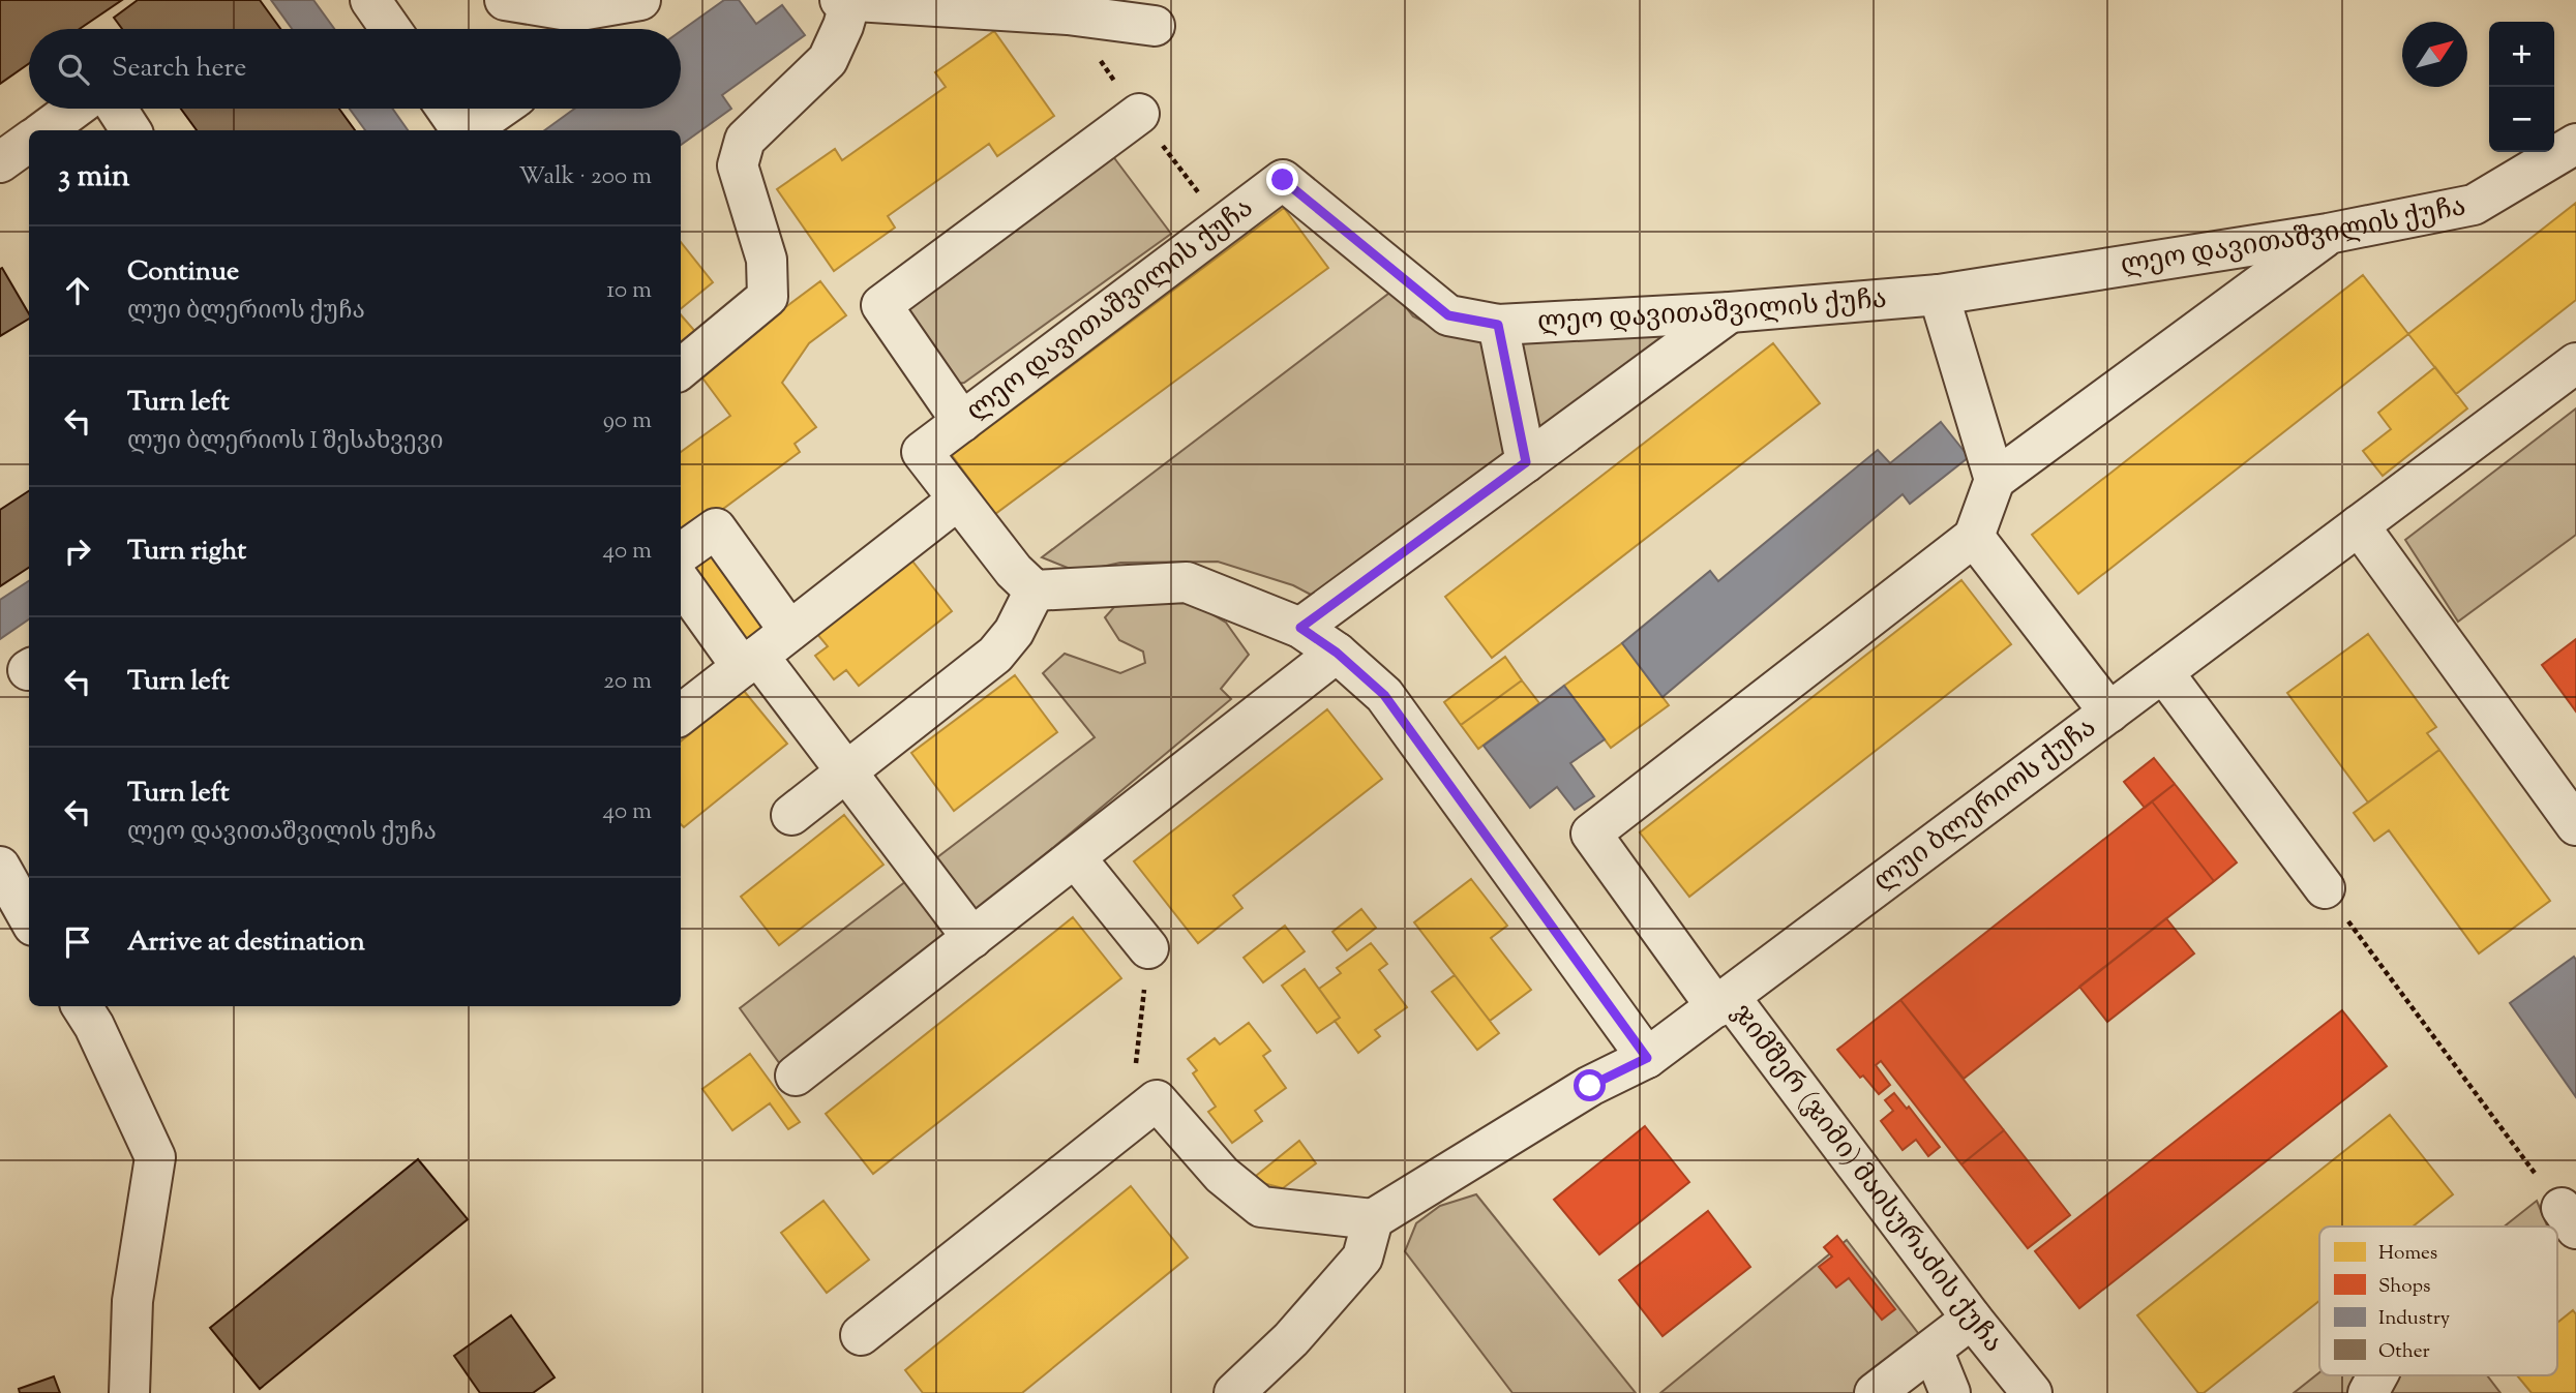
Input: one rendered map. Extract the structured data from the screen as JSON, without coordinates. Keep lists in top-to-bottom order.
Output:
{
  "streets": {
    "street": ["ლეო დავითაშვილის ქუჩა", "ლუი ბლერიოს ქუჩა", "ჯიმშერ (ჯიმი) მაისურაძის ქუჩა"]
  },
  "crossings": [
    ["ლუი ბლერიოს ქუჩა", "ჯიმშერ (ჯიმი) მაისურაძის ქუჩა"]
  ],
  "legend": [
    "Homes",
    "Shops",
    "Industry",
    "Other"
  ],
  "north": "top right",
  "page": {
    "map_buttons": ["+", "−"],
    "search": "Search here",
    "heading": ["3 min", "Walk · 200 m"],
    "list": [
      ["Continue", "ლუი ბლერიოს ქუჩა", "10 m"],
      ["Turn left", "ლუი ბლერიოს I შესახვევი", "90 m"],
      ["Turn right", "40 m"],
      ["Turn left", "20 m"],
      ["Turn left", "ლეო დავითაშვილის ქუჩა", "40 m"],
      "Arrive at destination"
    ]
  }
}
